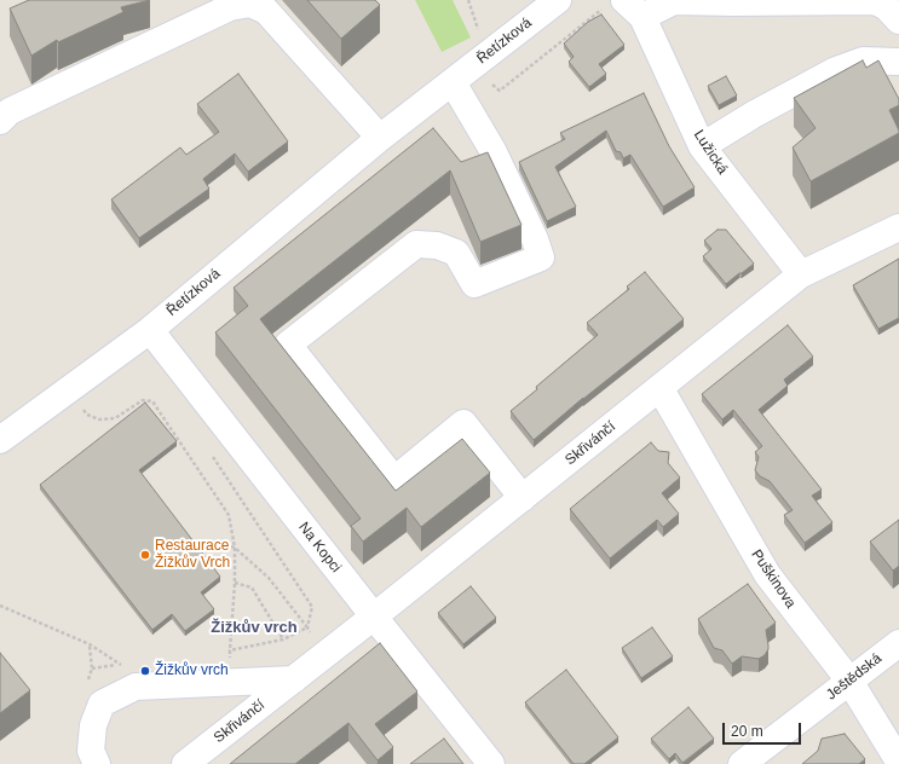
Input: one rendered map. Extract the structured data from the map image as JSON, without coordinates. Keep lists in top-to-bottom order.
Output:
{
  "streets": {
    "street": [
      "Řetízková",
      "Lužická",
      "Skřivánčí",
      "Na Kopci",
      "Puškinova",
      "Ještědská"
    ]
  },
  "crossings": [
    ["Řetízková", "Na Kopci"],
    ["Lužická", "Skřivánčí"],
    ["Skřivánčí", "Na Kopci"],
    ["Skřivánčí", "Puškinova"],
    ["Puškinova", "Ještědská"]
  ],
  "districts": ["Žižkův vrch"],
  "places": ["Restaurace Žižkův Vrch", "Žižkův vrch"],
  "scale_bar": "20 m"
}
